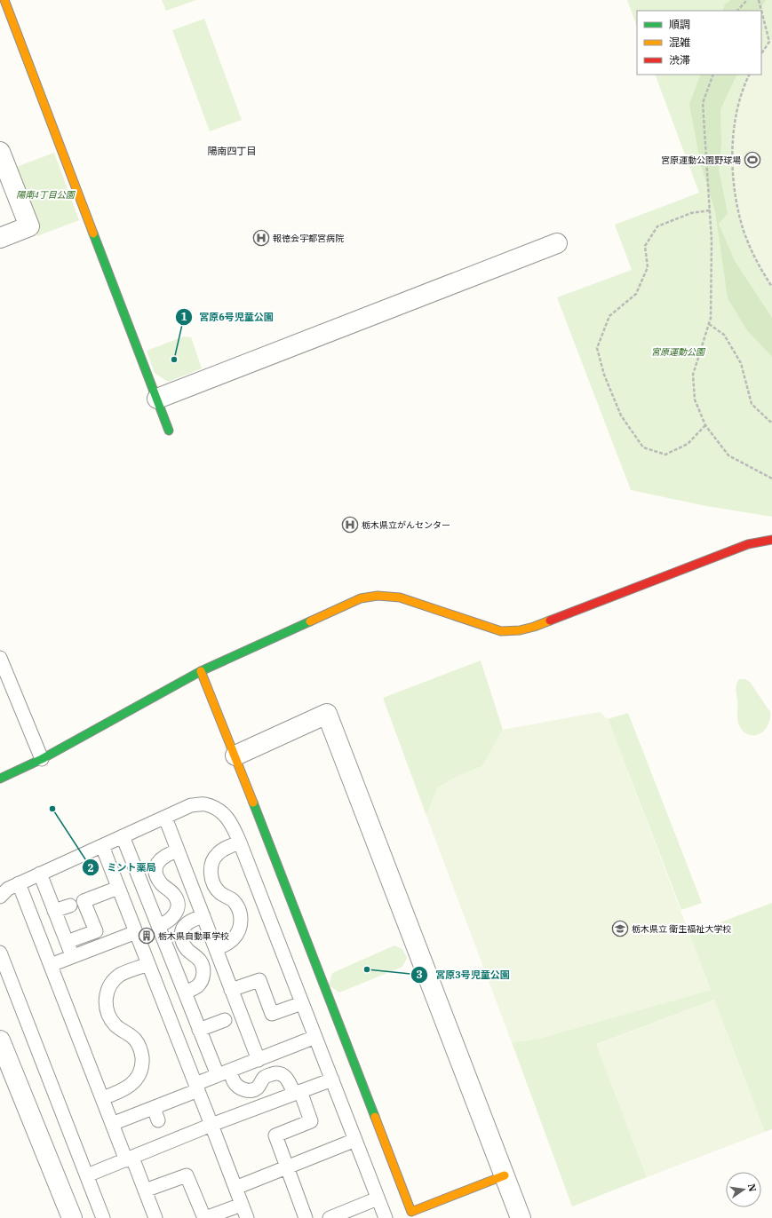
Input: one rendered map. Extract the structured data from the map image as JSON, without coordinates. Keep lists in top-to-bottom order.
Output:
{
  "districts": ["陽南四丁目"],
  "parks": ["陽南4丁目公園", "宮原運動公園"],
  "places": {
    "sports": ["宮原運動公園野球場"],
    "hospital": ["報徳会宇都宮病院", "栃木県立がんセンター"],
    "other": ["宮原6号児童公園", "ミント薬局", "宮原3号児童公園"],
    "school or university": ["栃木県立 衛生福祉大学校"],
    "building": ["栃木県自動車学校"]
  },
  "legend": ["順調", "混雑", "渋滞"],
  "north": "right"
}
